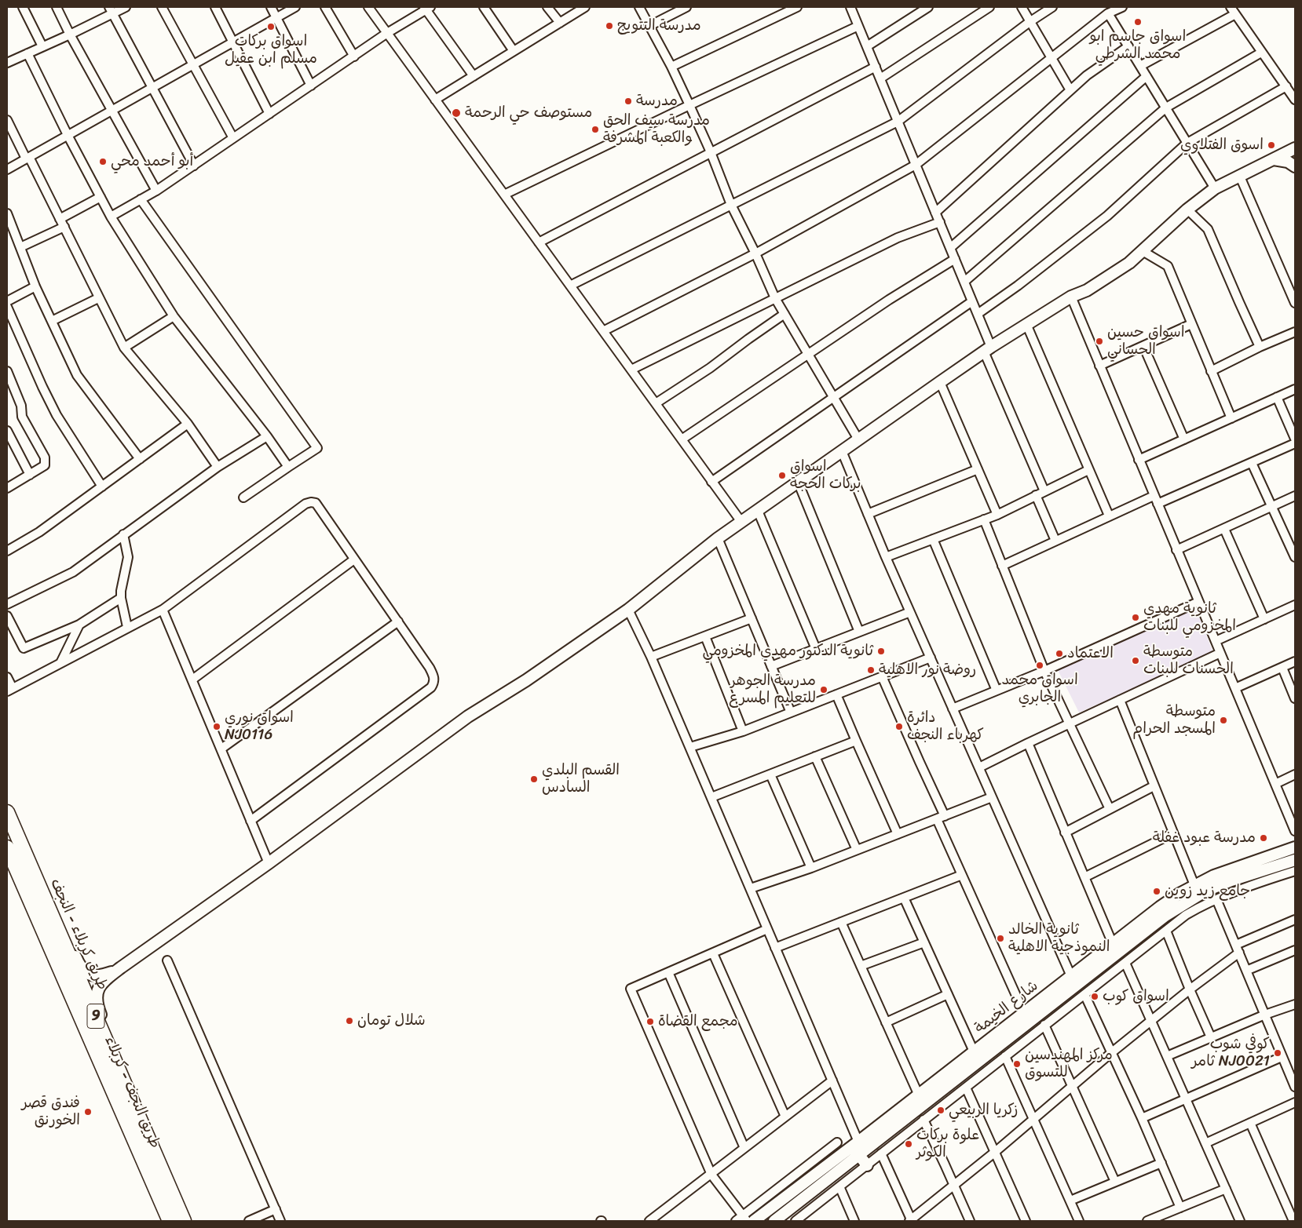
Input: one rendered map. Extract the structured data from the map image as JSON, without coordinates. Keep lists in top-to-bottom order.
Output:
{
  "streets": {
    "highway": ["طريق کربلاء - النجف", "9", "طريق النجف - کربلاء"],
    "street": ["شارع الخيمة"]
  },
  "places": [
    "اسواق جاسم ابو محمد الشرطي",
    "مدرسة التتويج",
    "اسواق بركات مسلم ابن عقيل",
    "مدرسة",
    "مستوصف حي الرحمة",
    "مدرسة سيف الحق والكعبة المشرفة",
    "اسوق الفتلاوي",
    "أبو أحمد محي",
    "اسواق حسين الحساني",
    "اسواق بركات الحجة",
    "ثانوية مهدي المخزومي للبنات",
    "ثانوية الدكتور مهدي المخزومي",
    "الاعتماد",
    "متوسطة الحسنات للبنات",
    "اسواق محمد الجابري",
    "روضة نور الاهلية",
    "مدرسة الجوهر للتعليم المسرع",
    "متوسطة المسجد الحرام",
    "اسواق نوري NJ0116",
    "دائرة كهرباء النجف",
    "القسم البلدي السادس",
    "مدرسة عبود غفلة",
    "جامع زيد زوين",
    "ثانوية الخالد النموذجية الاهلية",
    "اسواق كوب",
    "شلال تومان",
    "مجمع القضاة",
    "كوفي شوب ثامر NJ0021",
    "مركز المهندسين للتسوق",
    "زكريا الربيعي",
    "فندق قصر الخورنق",
    "علوة بركات الكوثر"
  ]
}
